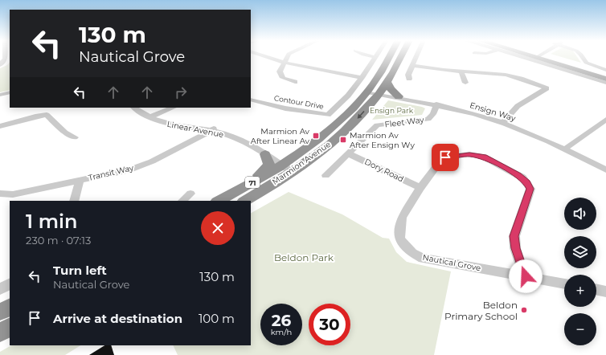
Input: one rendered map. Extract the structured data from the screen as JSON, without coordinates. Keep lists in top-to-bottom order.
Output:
{
  "streets": {
    "highway": ["Marmion Avenue", "71"],
    "street": [
      "Contour Drive",
      "Ensign Way",
      "Fleet Way",
      "Linear Avenue",
      "Dory Road",
      "Transit Way",
      "Nautical Grove"
    ]
  },
  "crossings": [
    ["Ensign Way", "Fleet Way"],
    ["Ensign Way", "Marmion Avenue"],
    ["Fleet Way", "Dory Road"],
    ["Linear Avenue", "Marmion Avenue"],
    ["Linear Avenue", "Transit Way"],
    ["Dory Road", "Nautical Grove"]
  ],
  "parks": ["Ensign Park", "Beldon Park"],
  "places": {
    "transit": ["Marmion Av After Linear Av", "Marmion Av After Ensign Wy"],
    "other": ["Beldon Primary School"]
  },
  "page": {
    "turn": ["130 m", "Nautical Grove"],
    "map_buttons": ["+", "−"],
    "heading": ["1 min", "230 m · 07:13"],
    "list": [
      {
        "name": "Turn left",
        "note": "Nautical Grove",
        "value": "130 m"
      },
      {
        "name": "Arrive at destination",
        "value": "100 m"
      }
    ],
    "speed": "26 km/h",
    "limit": "30"
  }
}
